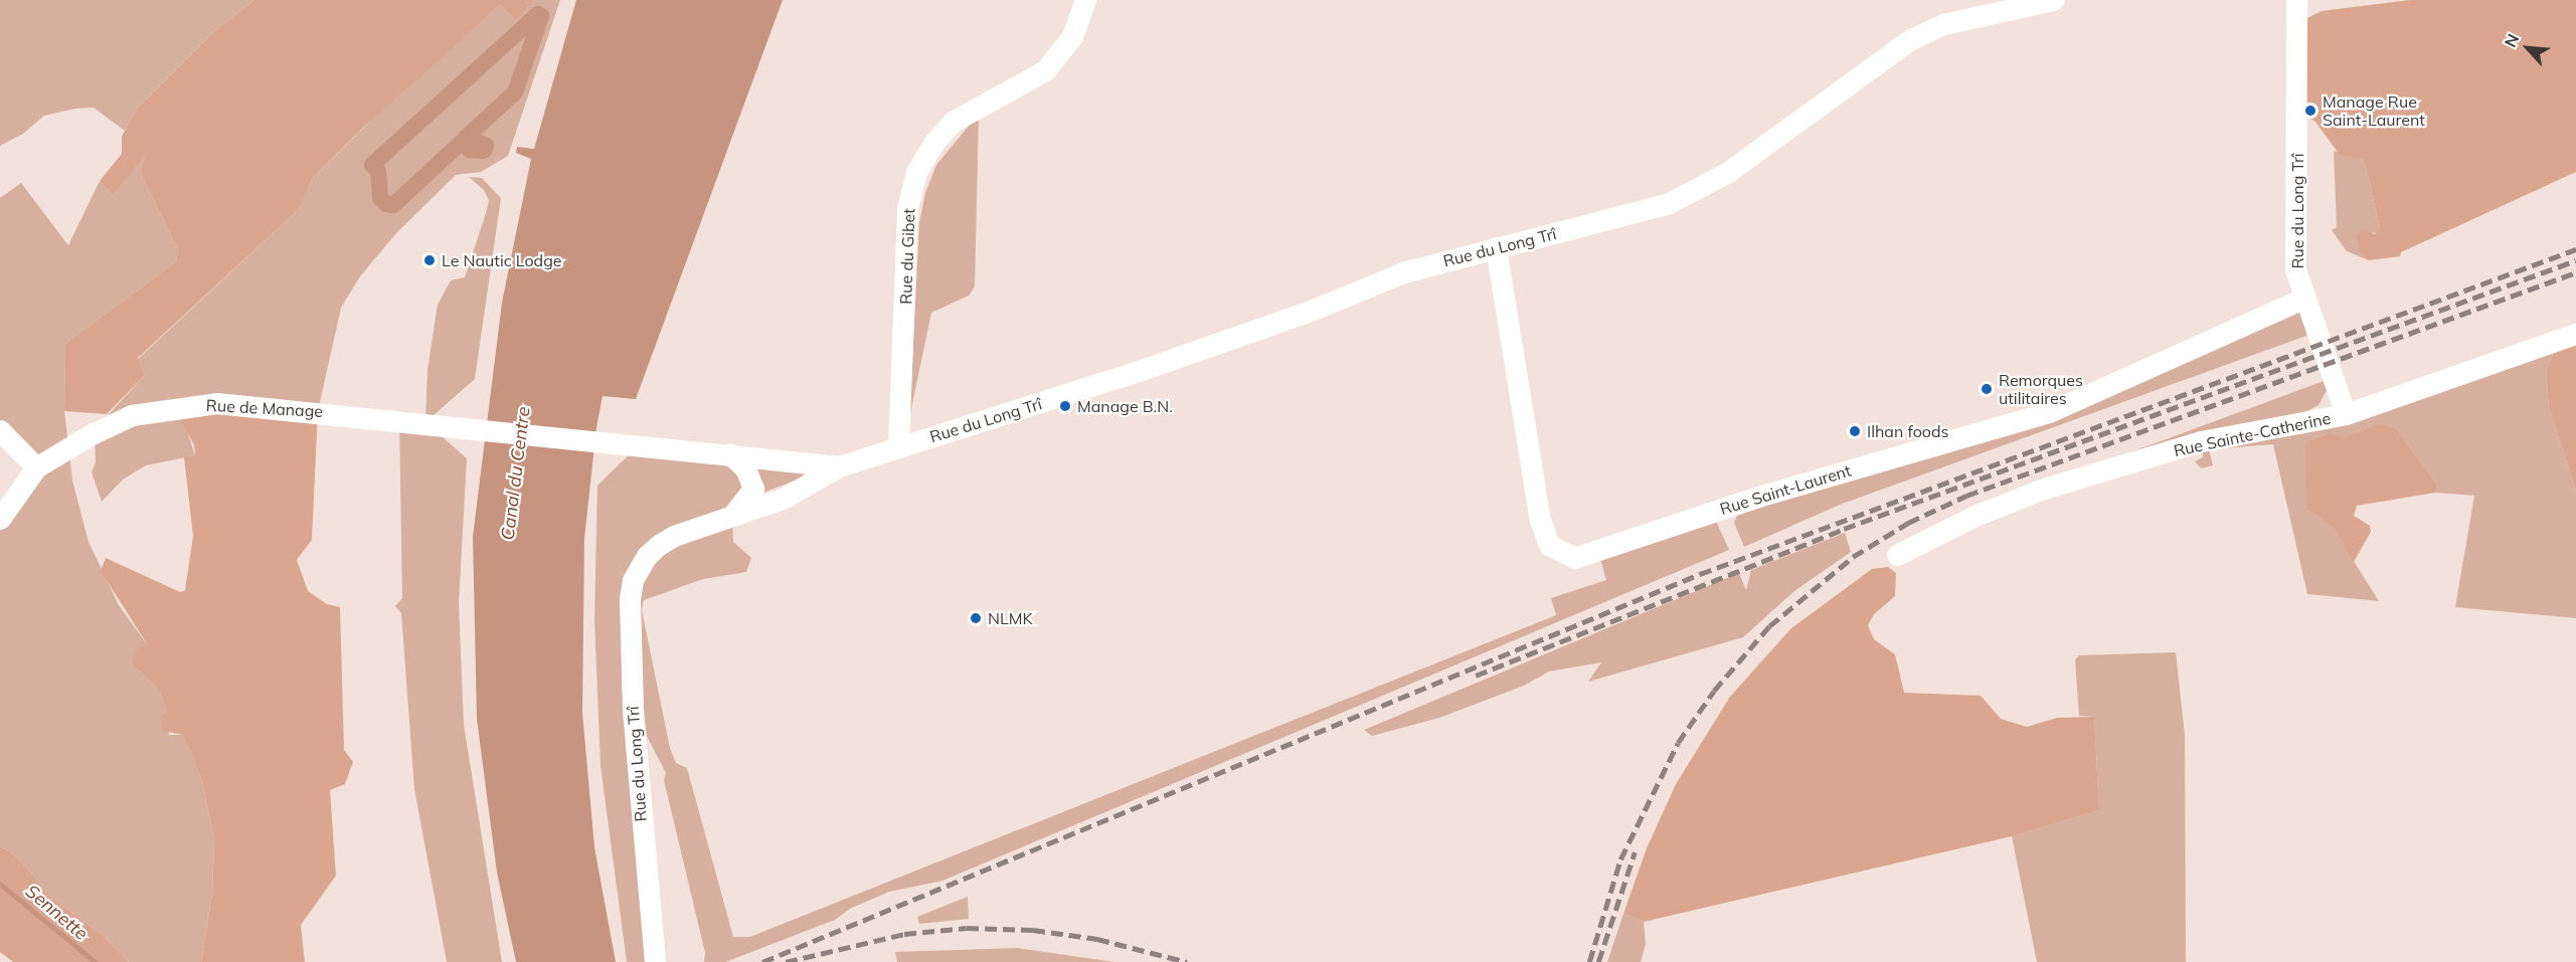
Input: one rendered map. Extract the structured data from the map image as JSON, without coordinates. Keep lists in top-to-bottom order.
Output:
{
  "streets": {
    "street": [
      "Rue du Long Trî",
      "Rue du Gibet",
      "Rue de Manage",
      "Rue Sainte-Catherine",
      "Rue Saint-Laurent"
    ]
  },
  "crossings": [
    ["Rue du Long Trî", "Rue du Gibet"],
    ["Rue du Long Trî", "Rue Sainte-Catherine"],
    ["Rue du Long Trî", "Rue Saint-Laurent"]
  ],
  "water": ["Canal du Centre", "Sennette"],
  "places": [
    "Manage Rue Saint-Laurent",
    "Le Nautic Lodge",
    "Remorques utilitaires",
    "Manage B.N.",
    "Ilhan foods",
    "NLMK"
  ],
  "north": "top left"
}
